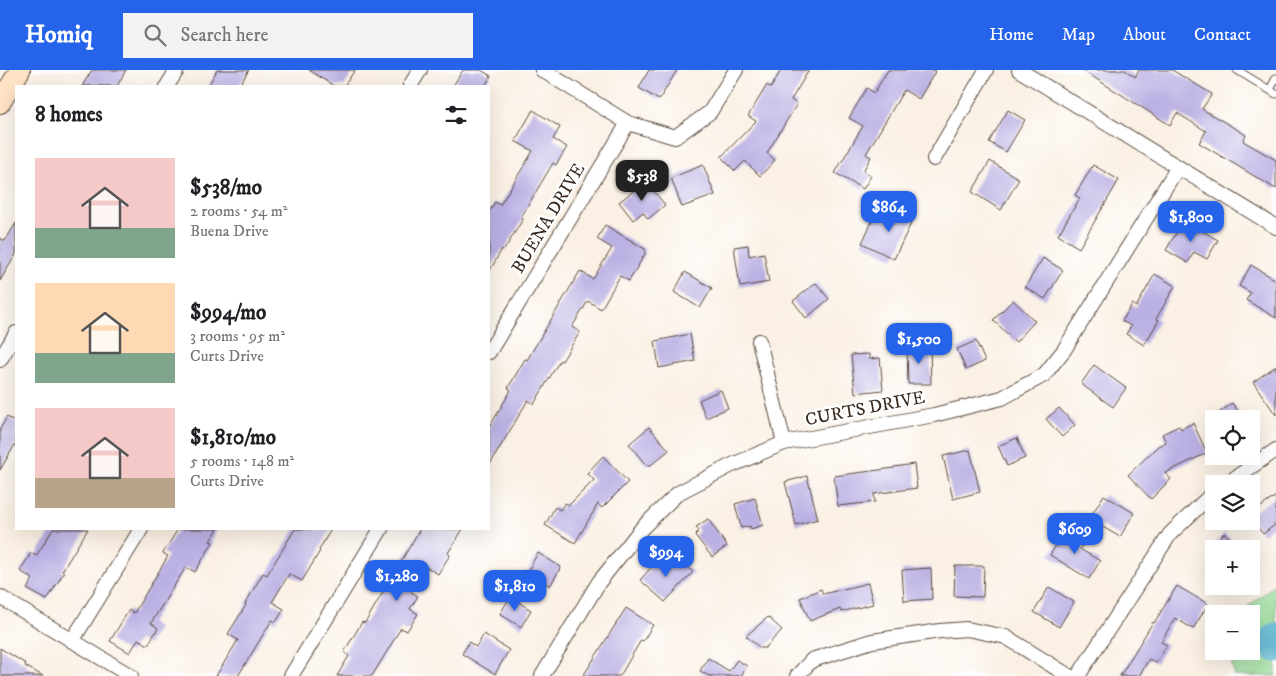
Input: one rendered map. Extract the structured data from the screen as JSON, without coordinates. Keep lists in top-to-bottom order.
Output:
{
  "streets": {
    "street": ["BUENA DRIVE", "CURTS DRIVE"]
  },
  "page": {
    "header": "Homiq",
    "search": "Search here",
    "nav": [
      "Home",
      "Map",
      "About",
      "Contact"
    ],
    "heading": "8 homes",
    "list": [
      {
        "name": "$538/mo",
        "note": "2 rooms · 54 m² · Buena Drive"
      },
      {
        "name": "$994/mo",
        "note": "3 rooms · 95 m² · Curts Drive"
      },
      {
        "name": "$1,810/mo",
        "note": "5 rooms · 148 m² · Curts Drive"
      }
    ],
    "price": [
      "$538",
      "$864",
      "$1,800",
      "$1,500",
      "$609",
      "$994",
      "$1,280",
      "$1,810"
    ],
    "map_buttons": ["+", "−"]
  }
}
